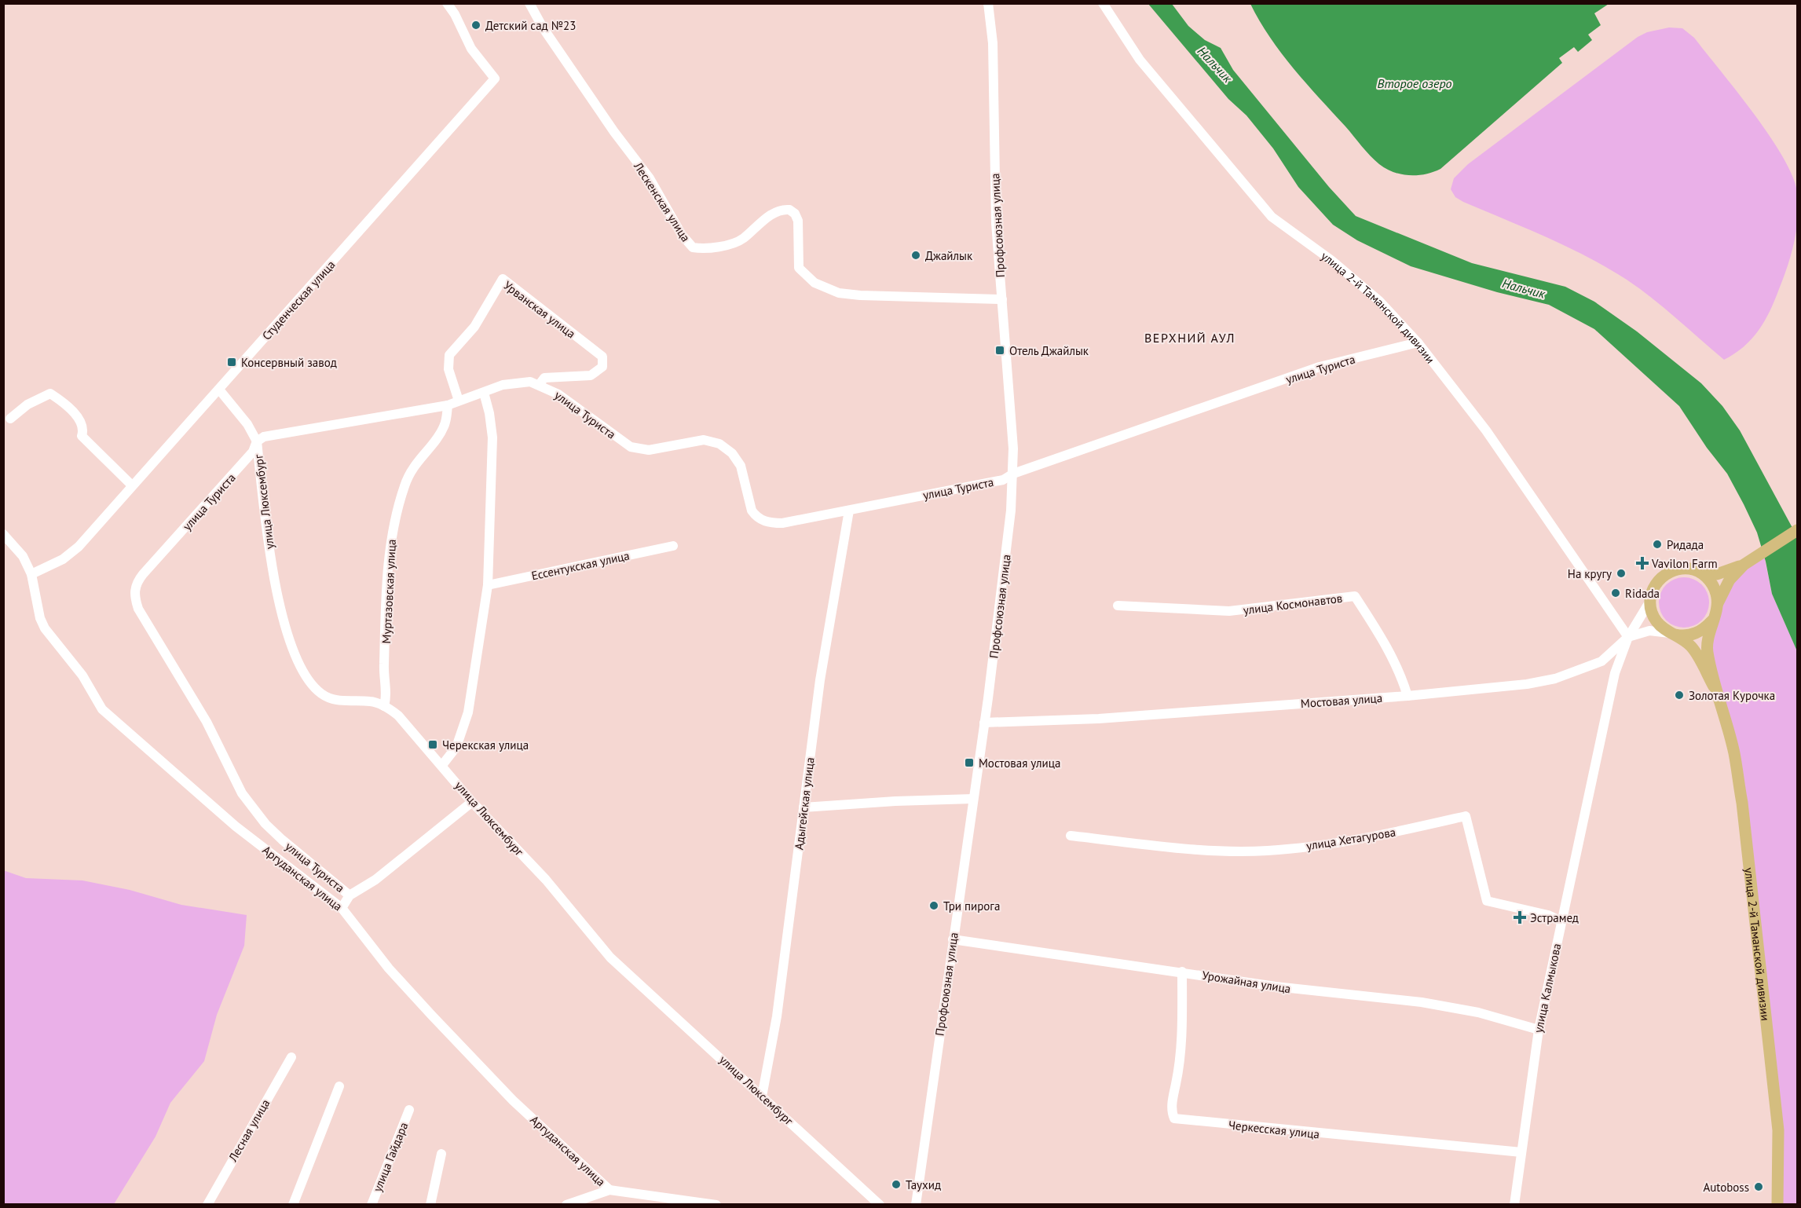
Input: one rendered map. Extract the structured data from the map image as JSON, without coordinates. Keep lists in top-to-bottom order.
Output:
{
  "streets": {
    "main road": ["улица 2-й Таманской дивизии"],
    "street": [
      "Лескенская улица",
      "Профсоюзная улица",
      "Студенческая улица",
      "Урванская улица",
      "улица Туриста",
      "улица Люксембург",
      "Ессентукская улица",
      "Муртазовская улица",
      "улица Космонавтов",
      "Мостовая улица",
      "Адыгейская улица",
      "улица Хетагурова",
      "Аргуданская улица",
      "Урожайная улица",
      "улица Калмыкова",
      "Черкесская улица",
      "Лесная улица",
      "улица Гайдара"
    ]
  },
  "crossings": [
    ["Лескенская улица", "Профсоюзная улица"],
    ["Профсоюзная улица", "улица Туриста"],
    ["Профсоюзная улица", "Мостовая улица"],
    ["Профсоюзная улица", "Урожайная улица"],
    ["Студенческая улица", "улица Люксембург"],
    ["Студенческая улица", "Аргуданская улица"],
    ["улица 2-й Таманской дивизии", "улица Туриста"],
    ["улица 2-й Таманской дивизии", "Мостовая улица"],
    ["улица 2-й Таманской дивизии", "улица Калмыкова"],
    ["Урванская улица", "улица Туриста"],
    ["улица Туриста", "улица Люксембург"],
    ["улица Туриста", "Муртазовская улица"],
    ["улица Туриста", "Адыгейская улица"],
    ["улица Люксембург", "Муртазовская улица"],
    ["улица Люксембург", "Адыгейская улица"],
    ["улица Космонавтов", "Мостовая улица"],
    ["Мостовая улица", "улица Калмыкова"],
    ["улица Хетагурова", "улица Калмыкова"],
    ["Урожайная улица", "улица Калмыкова"],
    ["Урожайная улица", "Черкесская улица"],
    ["улица Калмыкова", "Черкесская улица"]
  ],
  "districts": ["ВЕРХНИЙ АУЛ"],
  "water": ["Нальчик", "Второе озеро"],
  "places": {
    "other": [
      "Детский сад №23",
      "Джайлык",
      "Ридада",
      "На кругу",
      "Ridada",
      "Золотая Курочка",
      "Три пирога",
      "Таухид",
      "Autoboss"
    ],
    "transit": [
      "Отель Джайлык",
      "Консервный завод",
      "Черекская улица",
      "Мостовая улица"
    ],
    "health": ["Vavilon Farm", "Эстрамед"]
  }
}
